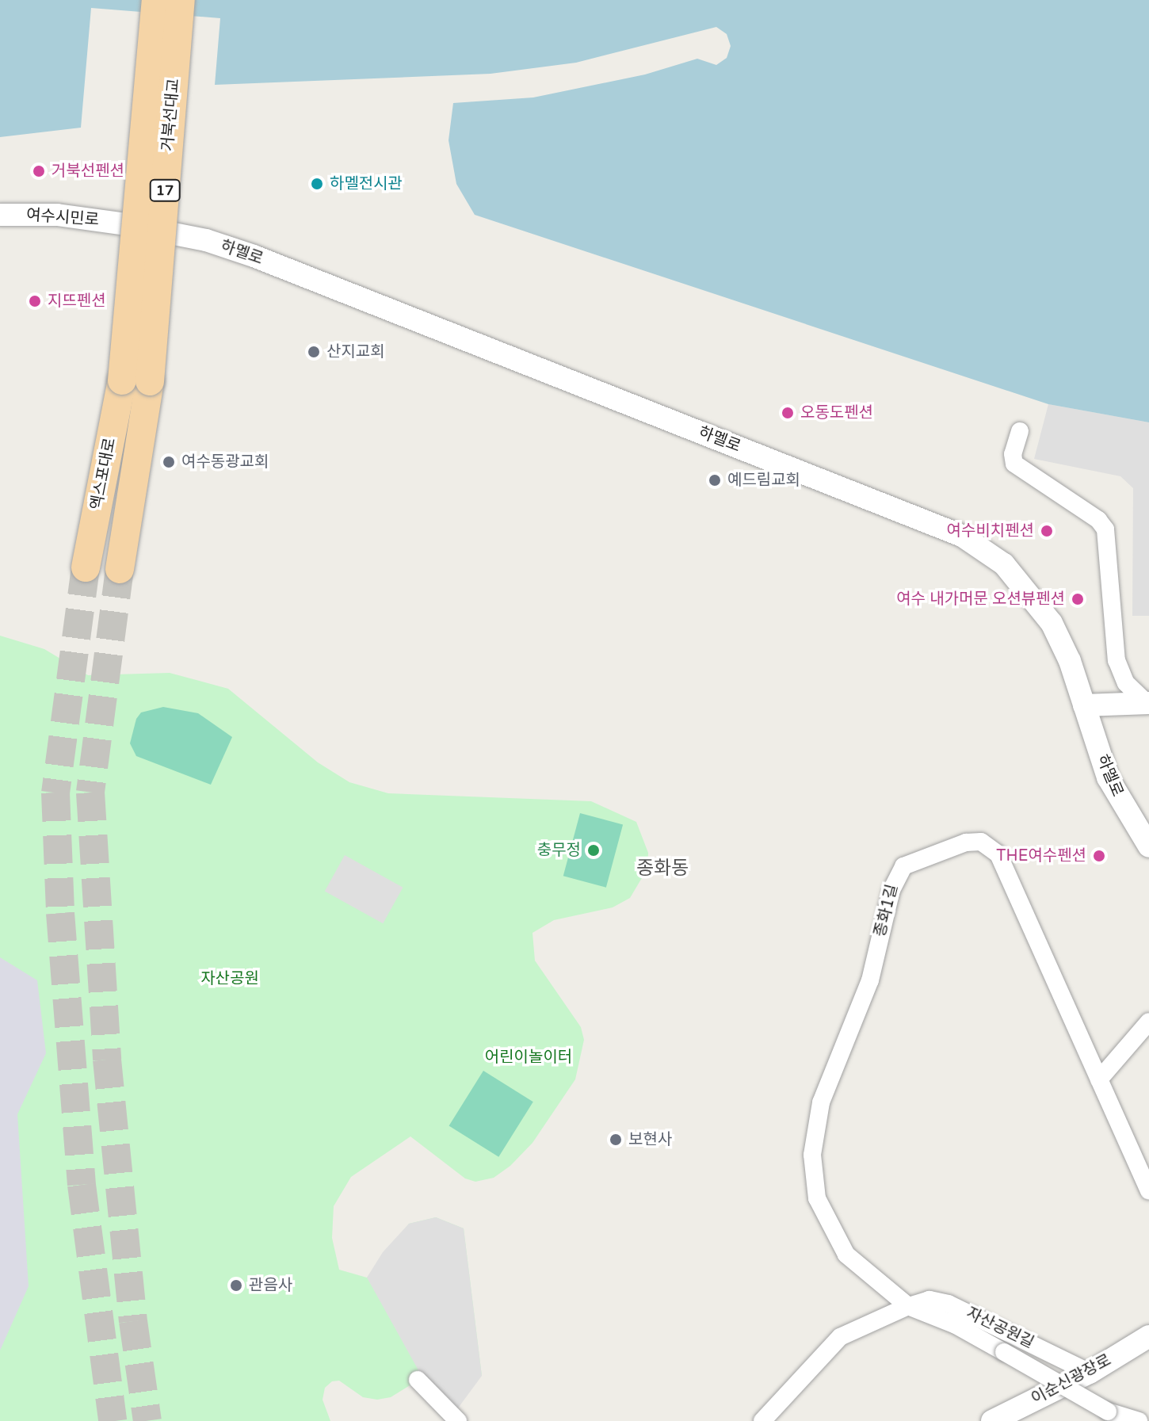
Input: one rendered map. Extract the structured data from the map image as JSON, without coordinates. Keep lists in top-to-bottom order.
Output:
{
  "streets": {
    "main road": ["거북선대교", "17", "엑스포대로"],
    "street": [
      "여수시민로",
      "하멜로",
      "종화1길",
      "자산공원길",
      "이순신광장로"
    ]
  },
  "crossings": [
    ["거북선대교", "엑스포대로"],
    ["여수시민로", "하멜로"],
    ["종화1길", "자산공원길"],
    ["자산공원길", "이순신광장로"]
  ],
  "districts": ["종화동"],
  "parks": ["자산공원", "어린이놀이터"],
  "places": [
    "거북선펜션",
    "하멜전시관",
    "지뜨펜션",
    "산지교회",
    "오동도펜션",
    "여수동광교회",
    "예드림교회",
    "여수비치펜션",
    "여수 내가머문 오션뷰펜션",
    "충무정",
    "THE여수펜션",
    "보현사",
    "관음사"
  ]
}
